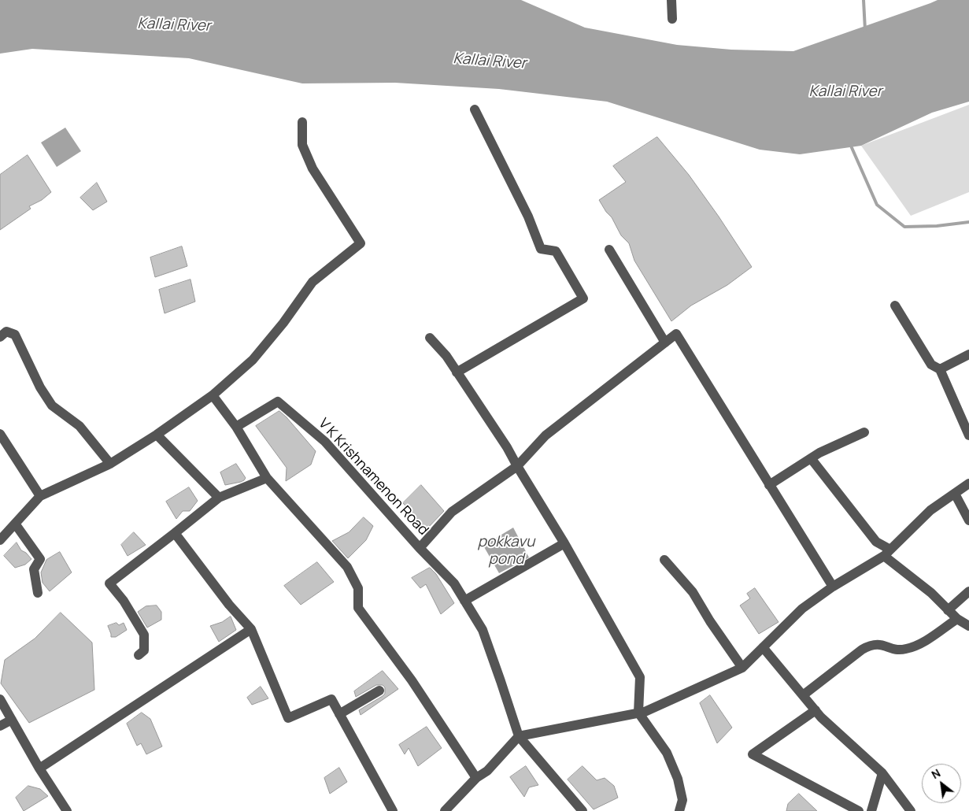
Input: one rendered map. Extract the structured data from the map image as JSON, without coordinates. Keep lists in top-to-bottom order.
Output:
{
  "streets": {
    "street": ["V K Krishnamenon Road"]
  },
  "water": ["Kallai River", "pokkavu pond"],
  "north": "top left"
}
